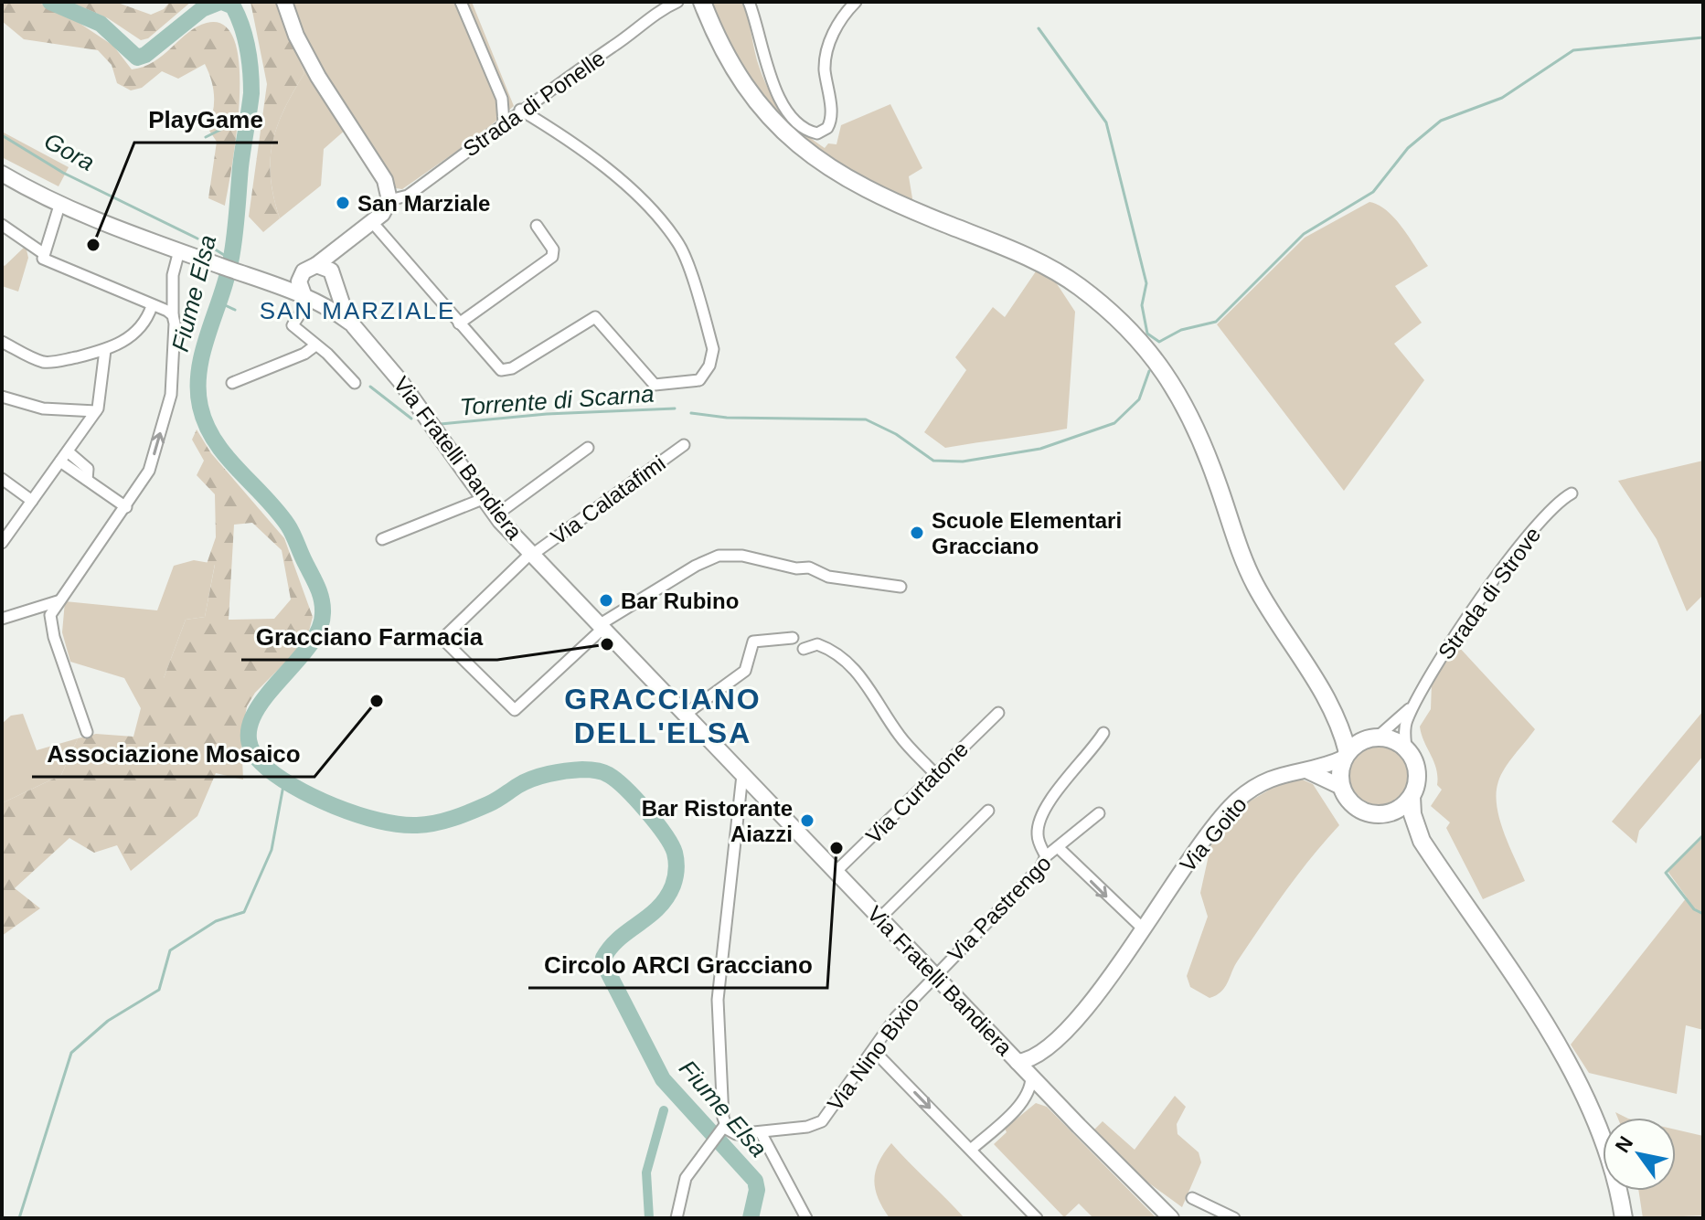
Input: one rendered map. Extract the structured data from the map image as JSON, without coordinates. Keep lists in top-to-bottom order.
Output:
{
  "streets": {
    "main road": ["Via Fratelli Bandiera", "Via Goito"],
    "street": [
      "Strada di Ponelle",
      "Via Calatafimi",
      "Strada di Strove",
      "Via Curtatone",
      "Via Pastrengo",
      "Via Nino Bixio"
    ]
  },
  "crossings": [
    ["Via Fratelli Bandiera", "Via Calatafimi"],
    ["Via Fratelli Bandiera", "Via Curtatone"],
    ["Via Fratelli Bandiera", "Via Goito"],
    ["Via Fratelli Bandiera", "Via Pastrengo"],
    ["Via Fratelli Bandiera", "Via Nino Bixio"],
    ["Strada di Strove", "Via Goito"],
    ["Via Pastrengo", "Via Nino Bixio"]
  ],
  "districts": ["SAN MARZIALE", "GRACCIANO DELL'ELSA"],
  "water": ["Gora", "Fiume Elsa", "Torrente di Scarna"],
  "places": [
    "San Marziale",
    "PlayGame",
    "Scuole Elementari Gracciano",
    "Bar Rubino",
    "Gracciano Farmacia",
    "Associazione Mosaico",
    "Bar Ristorante Aiazzi",
    "Circolo ARCI Gracciano"
  ],
  "north": "top left"
}
